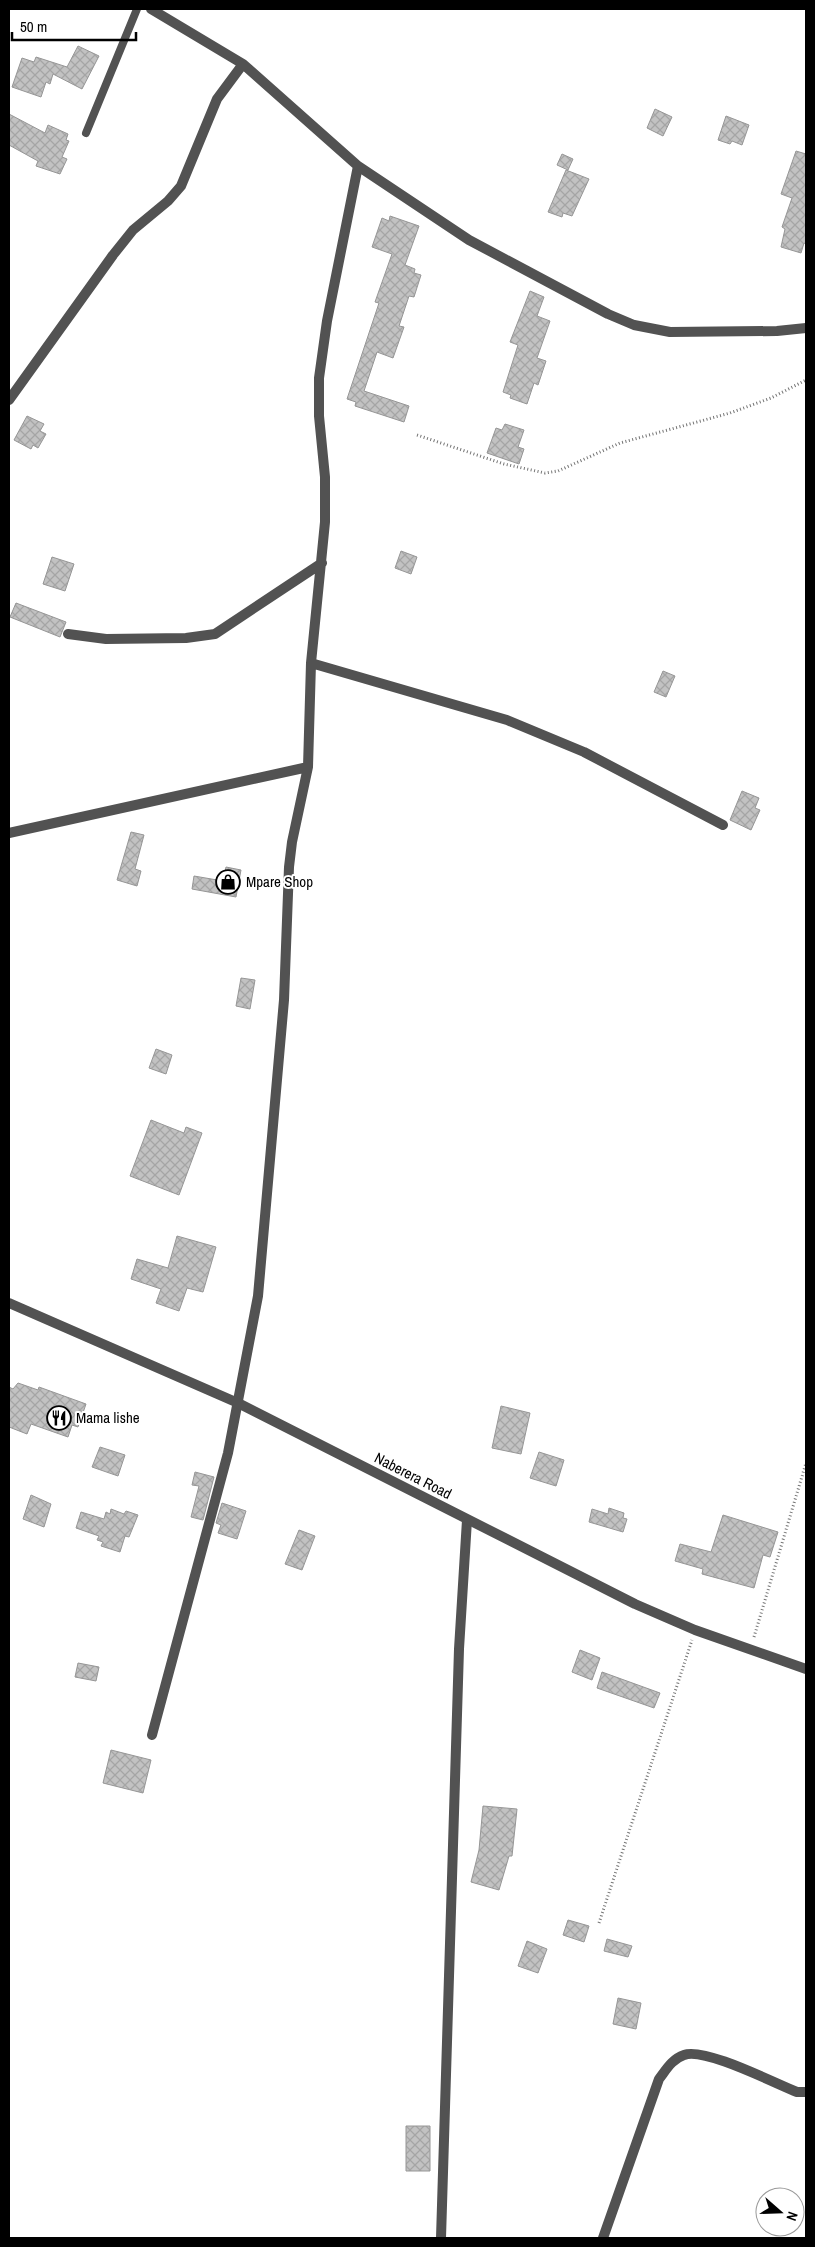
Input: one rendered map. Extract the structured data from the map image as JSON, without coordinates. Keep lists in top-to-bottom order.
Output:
{
  "streets": {
    "street": ["Naberera Road"]
  },
  "places": {
    "shop": ["Mpare Shop"],
    "restaurant": ["Mama lishe"]
  },
  "scale_bar": "50 m",
  "north": "right"
}
